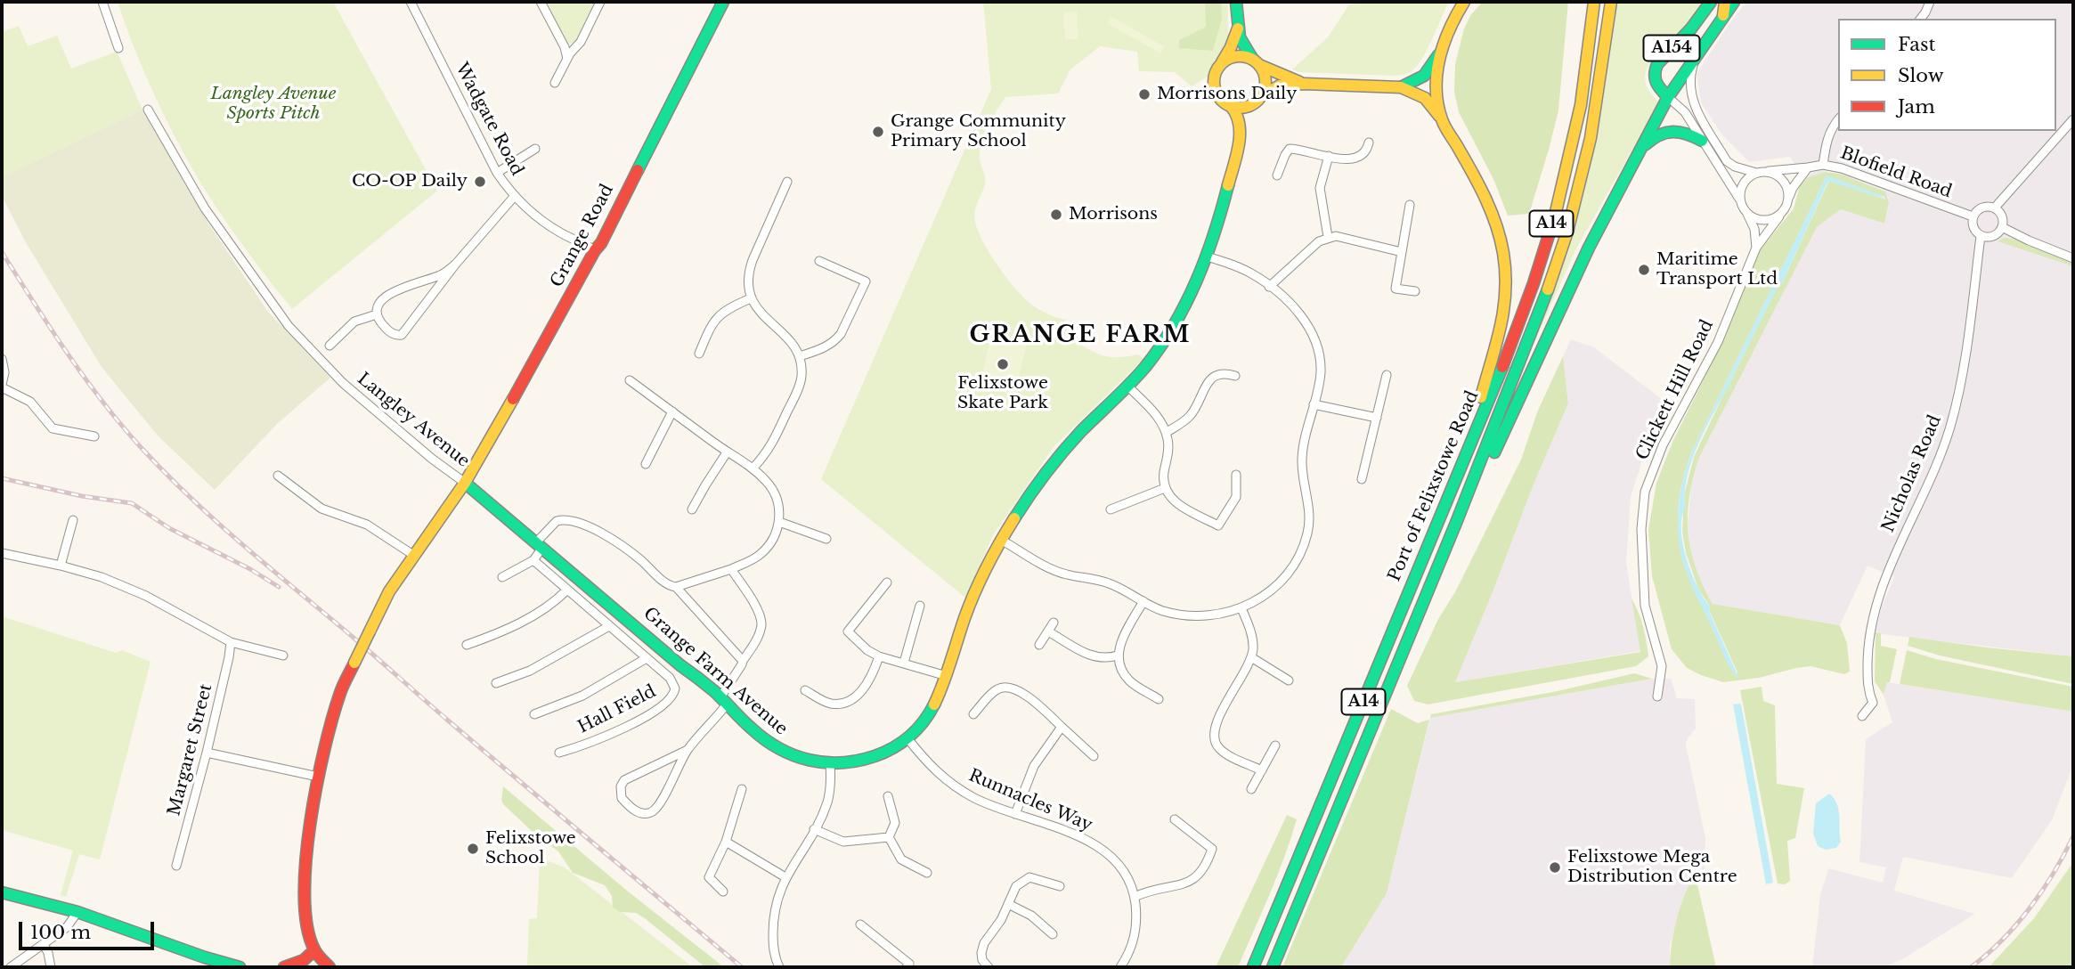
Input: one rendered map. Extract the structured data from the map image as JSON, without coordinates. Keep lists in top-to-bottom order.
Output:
{
  "streets": {
    "main road": [
      "A154",
      "A14",
      "Grange Road",
      "Port of Felixstowe Road",
      "Grange Farm Avenue"
    ],
    "street": [
      "Wadgate Road",
      "Blofield Road",
      "Clickett Hill Road",
      "Langley Avenue",
      "Nicholas Road",
      "Hall Field",
      "Margaret Street",
      "Runnacles Way"
    ]
  },
  "crossings": [
    ["Wadgate Road", "Grange Road"],
    ["Blofield Road", "Clickett Hill Road"],
    ["Blofield Road", "Nicholas Road"],
    ["Grange Road", "Langley Avenue"],
    ["Grange Road", "Grange Farm Avenue"],
    ["Langley Avenue", "Grange Farm Avenue"],
    ["Grange Farm Avenue", "Hall Field"],
    ["Grange Farm Avenue", "Runnacles Way"]
  ],
  "districts": ["GRANGE FARM"],
  "parks": ["Langley Avenue Sports Pitch"],
  "places": [
    "Morrisons Daily",
    "Grange Community Primary School",
    "CO-OP Daily",
    "Morrisons",
    "Maritime Transport Ltd",
    "Felixstowe Skate Park",
    "Felixstowe School",
    "Felixstowe Mega Distribution Centre"
  ],
  "legend": ["Fast", "Slow", "Jam"],
  "scale_bar": "100 m"
}
